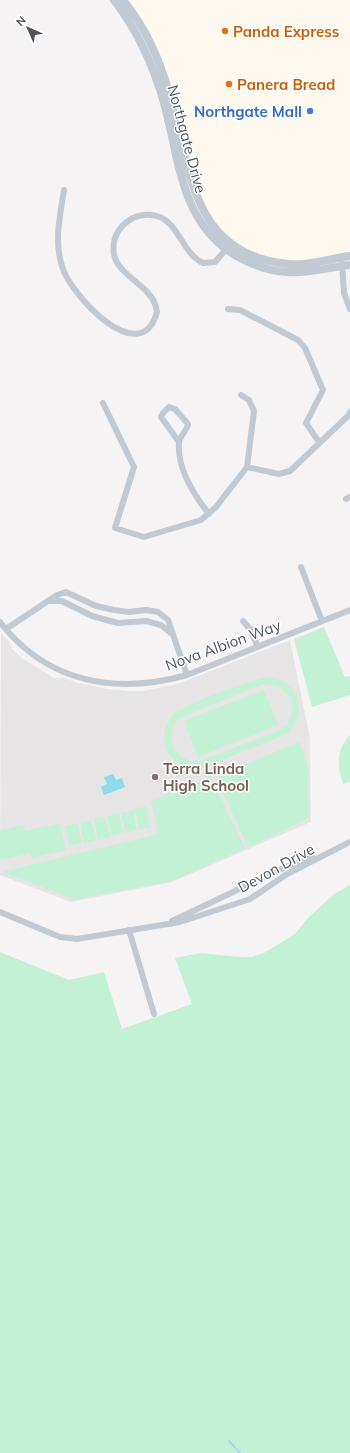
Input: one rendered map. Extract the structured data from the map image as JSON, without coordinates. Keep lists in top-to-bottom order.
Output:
{
  "streets": {
    "street": ["Northgate Drive", "Nova Albion Way", "Devon Drive"]
  },
  "places": [
    "Panda Express",
    "Panera Bread",
    "Northgate Mall",
    "Terra Linda High School"
  ],
  "north": "top left"
}
